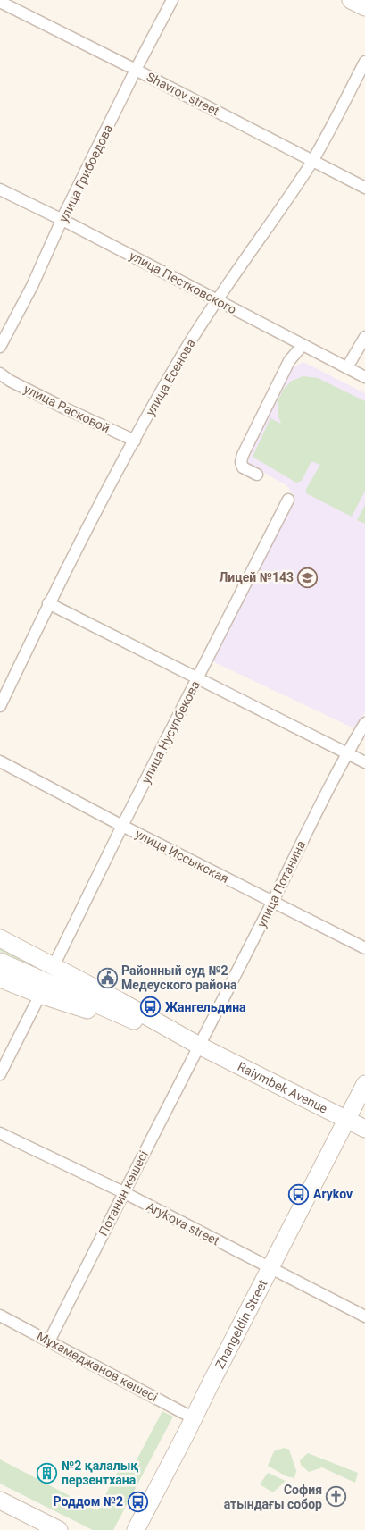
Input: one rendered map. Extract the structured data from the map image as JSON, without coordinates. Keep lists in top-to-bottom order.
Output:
{
  "streets": {
    "main road": ["Raiymbek Avenue", "Zhangeldin Street"],
    "street": [
      "Shavrov street",
      "улица Грибоедова",
      "улица Пестковского",
      "улица Есенова",
      "улица Расковой",
      "улица Нусупбекова",
      "улица Иссыкская",
      "улица Потанина",
      "Потанин көшесі",
      "Arykova street",
      "Мұхамеджанов көшесі"
    ]
  },
  "crossings": [
    ["Shavrov street", "улица Грибоедова"],
    ["Shavrov street", "улица Есенова"],
    ["улица Грибоедова", "улица Пестковского"],
    ["улица Пестковского", "улица Есенова"],
    ["улица Есенова", "улица Расковой"],
    ["улица Нусупбекова", "улица Иссыкская"],
    ["улица Нусупбекова", "Raiymbek Avenue"],
    ["улица Иссыкская", "улица Потанина"],
    ["улица Потанина", "Raiymbek Avenue"],
    ["улица Потанина", "Потанин көшесі"],
    ["Raiymbek Avenue", "Потанин көшесі"],
    ["Raiymbek Avenue", "Zhangeldin Street"],
    ["Потанин көшесі", "Arykova street"],
    ["Потанин көшесі", "Мұхамеджанов көшесі"],
    ["Arykova street", "Zhangeldin Street"],
    ["Zhangeldin Street", "Мұхамеджанов көшесі"]
  ],
  "places": {
    "school or university": ["Лицей №143"],
    "public building": ["Районный суд №2 Медеуского района"],
    "bus stop": ["Жангельдина", "Arykov", "Роддом №2"],
    "building": ["№2 қалалық перзентхана"],
    "church": ["София атындағы собор"]
  }
}
